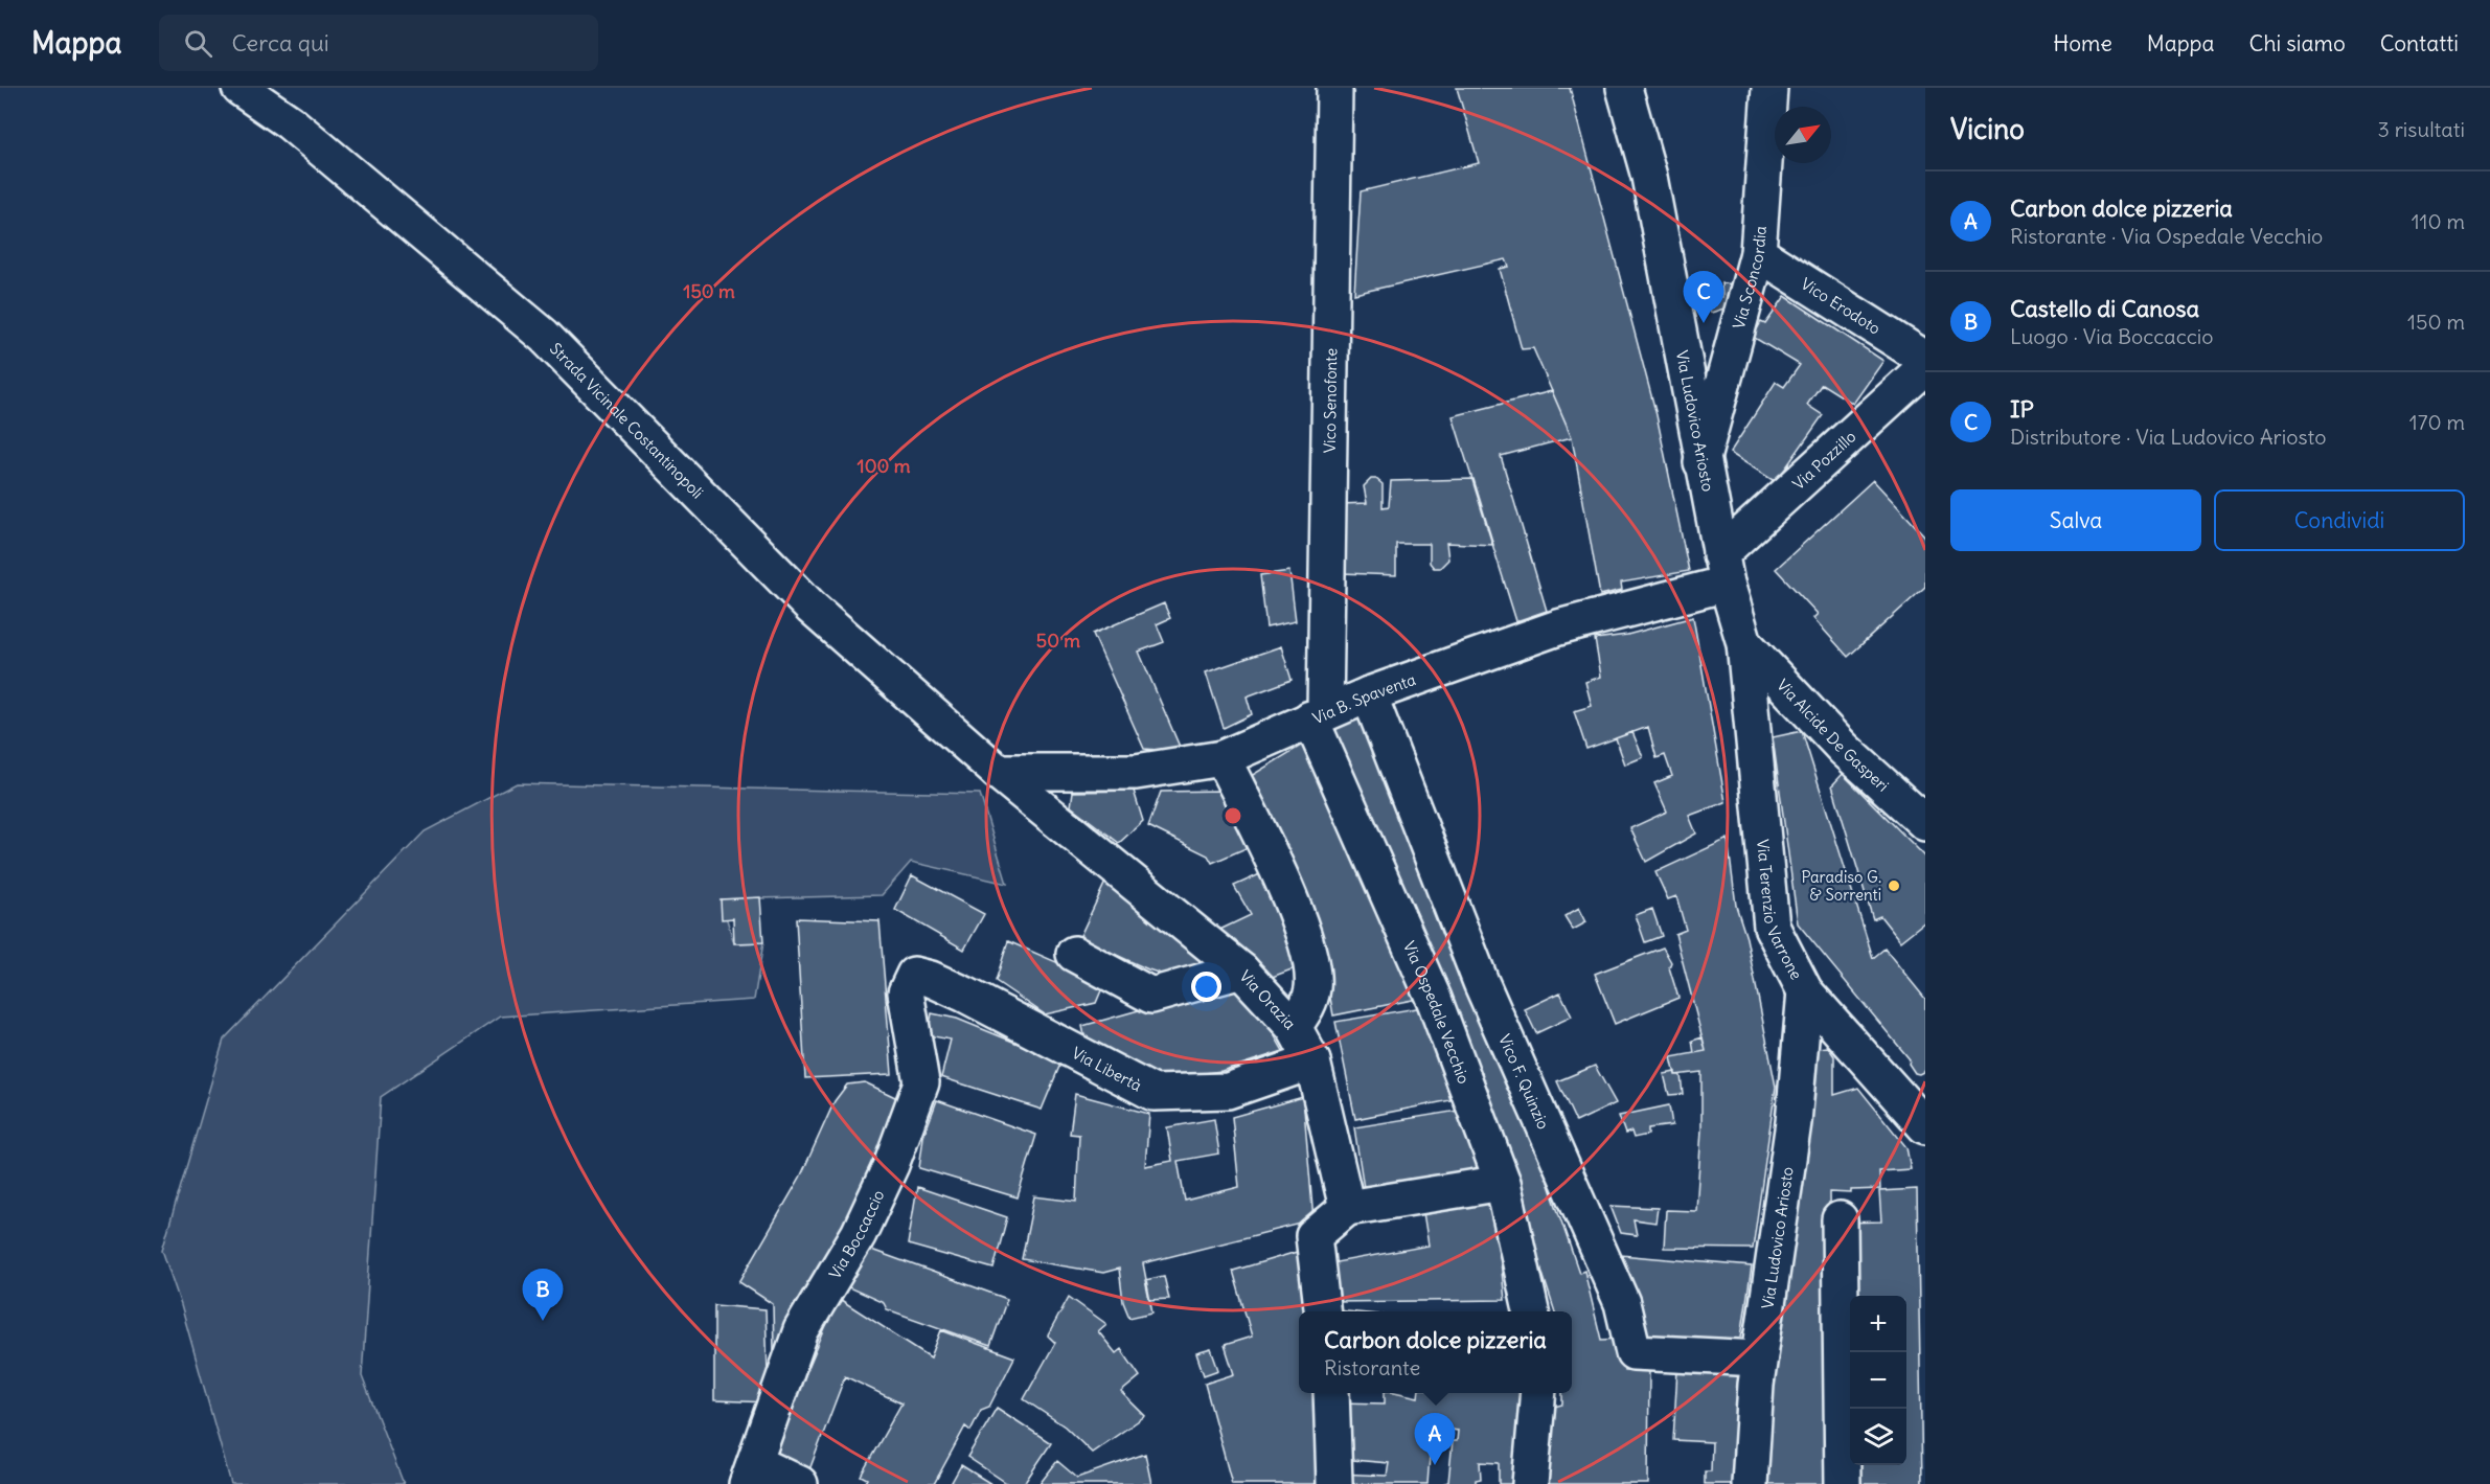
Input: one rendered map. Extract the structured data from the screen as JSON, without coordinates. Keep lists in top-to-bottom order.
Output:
{
  "streets": {
    "street": [
      "Via Sconcordia",
      "Vico Erodoto",
      "Vico Senofonte",
      "Strada Vicinale Costantinopoli",
      "Via Ludovico Ariosto",
      "Via Pozzillo",
      "Via B. Spaventa",
      "Via Alcide De Gasperi",
      "Via Terenzio Varrone",
      "Via Orazia",
      "Via Ospedale Vecchio",
      "Via Libertà",
      "Vico F. Quinzio",
      "Via Boccaccio"
    ]
  },
  "crossings": [
    ["Via Sconcordia", "Vico Erodoto"],
    ["Via Sconcordia", "Via Ludovico Ariosto"],
    ["Vico Senofonte", "Via B. Spaventa"],
    ["Vico Senofonte", "Via Ospedale Vecchio"],
    ["Strada Vicinale Costantinopoli", "Via B. Spaventa"],
    ["Strada Vicinale Costantinopoli", "Via Orazia"],
    ["Via Ludovico Ariosto", "Via Pozzillo"],
    ["Via Ludovico Ariosto", "Via B. Spaventa"],
    ["Via Ludovico Ariosto", "Via Alcide De Gasperi"],
    ["Via Ludovico Ariosto", "Via Terenzio Varrone"],
    ["Via Ludovico Ariosto", "Vico F. Quinzio"],
    ["Via Pozzillo", "Via B. Spaventa"],
    ["Via B. Spaventa", "Via Orazia"],
    ["Via B. Spaventa", "Via Ospedale Vecchio"],
    ["Via B. Spaventa", "Vico F. Quinzio"],
    ["Via Alcide De Gasperi", "Via Terenzio Varrone"],
    ["Via Orazia", "Via Libertà"],
    ["Via Libertà", "Via Boccaccio"]
  ],
  "places": ["Paradiso G. & Sorrenti"],
  "north": "top right",
  "page": {
    "header": "Mappa",
    "search": "Cerca qui",
    "nav": [
      "Home",
      "Mappa",
      "Chi siamo",
      "Contatti"
    ],
    "heading": ["Vicino", "3 risultati"],
    "list": [
      {
        "mark": "A",
        "name": "Carbon dolce pizzeria",
        "note": "Ristorante · Via Ospedale Vecchio",
        "value": "110 m"
      },
      {
        "mark": "B",
        "name": "Castello di Canosa",
        "note": "Luogo · Via Boccaccio",
        "value": "150 m"
      },
      {
        "mark": "C",
        "name": "IP",
        "note": "Distributore · Via Ludovico Ariosto",
        "value": "170 m"
      }
    ],
    "pins": ["C", "B", "A"],
    "buttons": ["Salva", "Condividi"],
    "map_buttons": ["+", "−"],
    "popup": ["Carbon dolce pizzeria", "Ristorante"]
  },
  "rings": ["150 m", "100 m", "50 m"]
}
